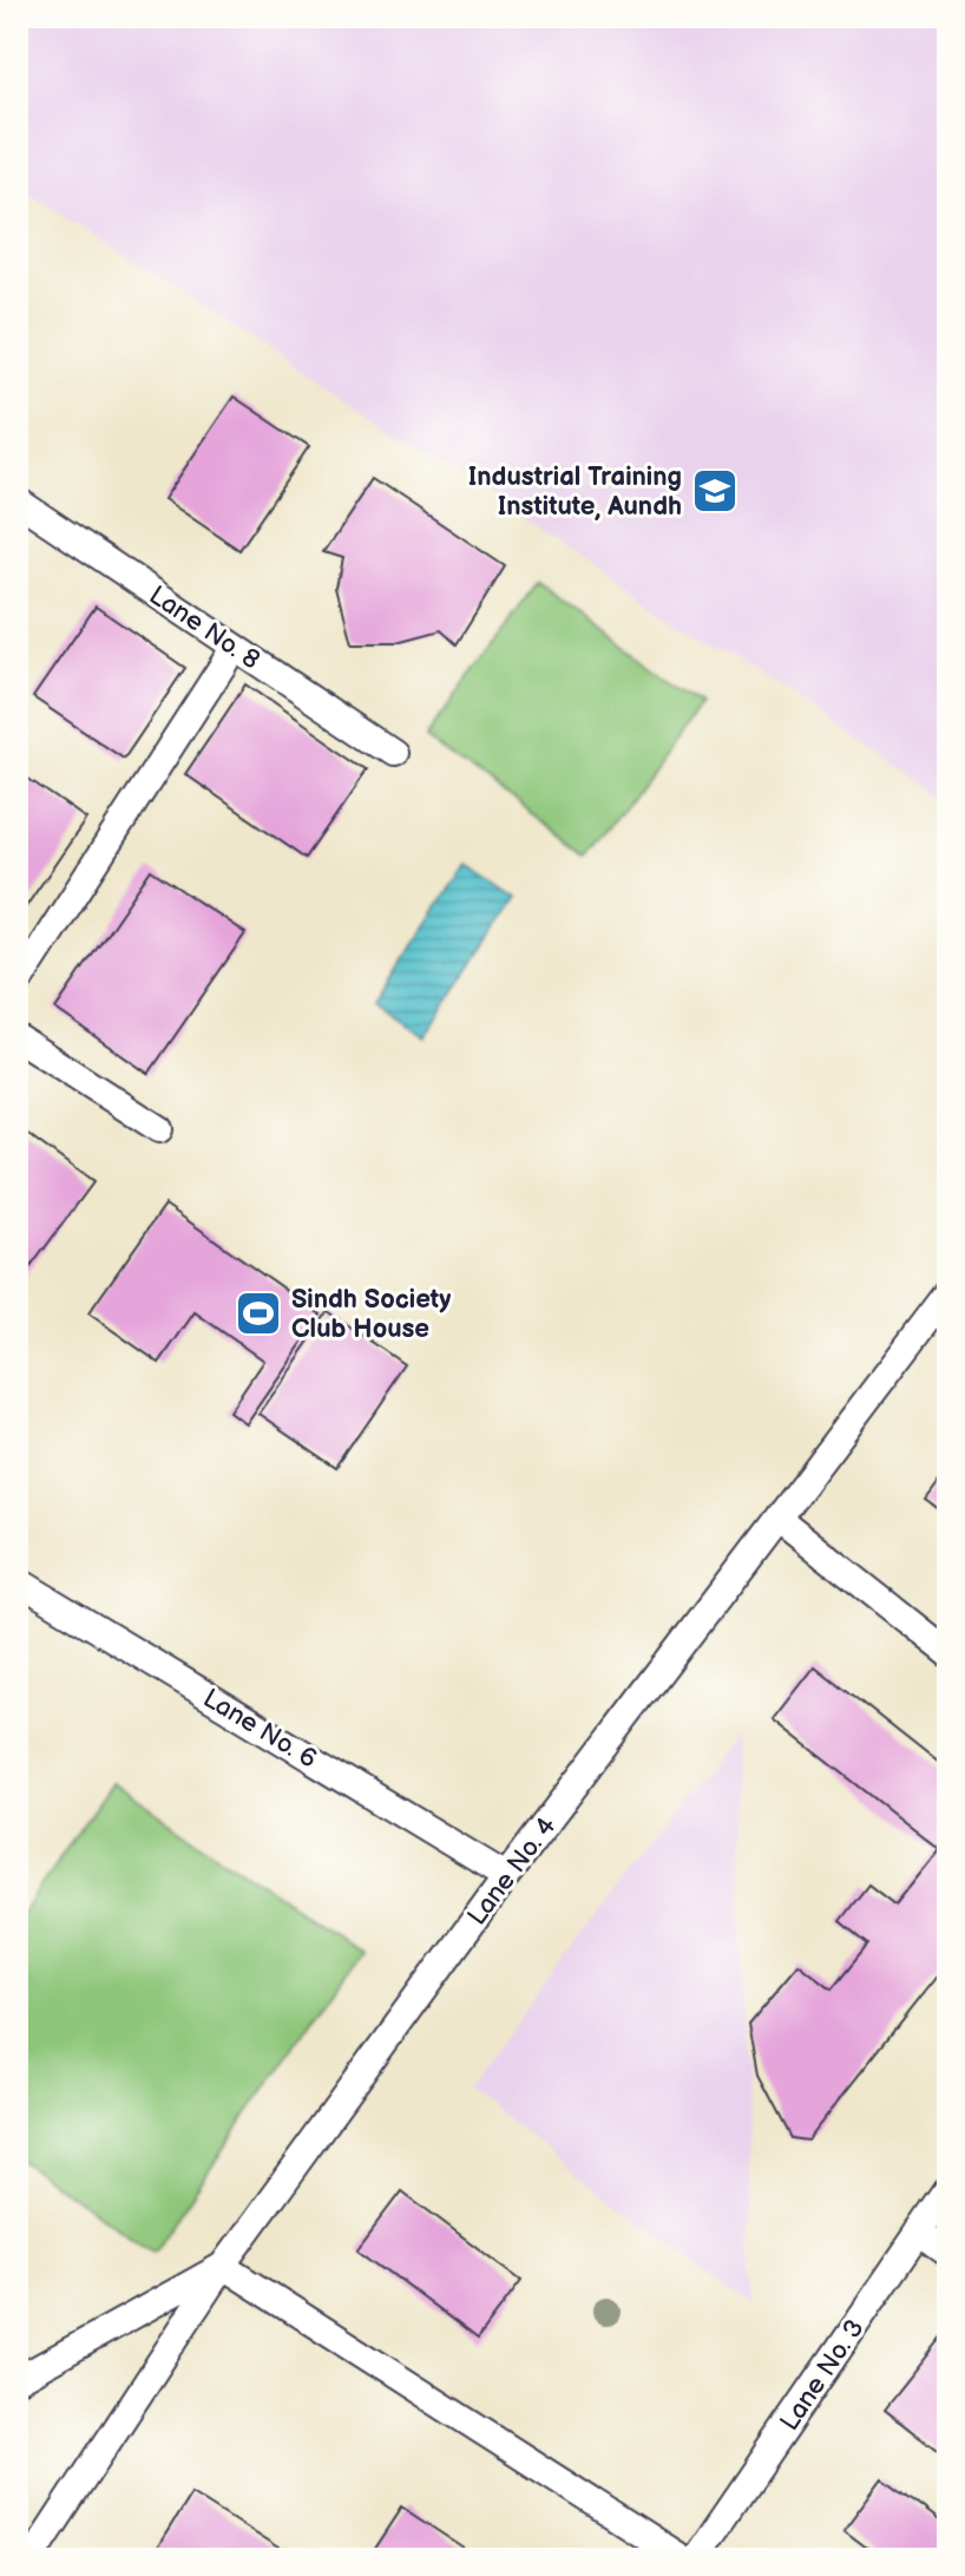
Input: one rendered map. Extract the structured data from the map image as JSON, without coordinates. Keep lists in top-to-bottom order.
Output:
{
  "streets": {
    "lane": [
      "Lane No. 8",
      "Lane No. 6",
      "Lane No. 4",
      "Lane No. 3"
    ]
  },
  "crossings": [
    ["Lane No. 6", "Lane No. 4"]
  ],
  "places": {
    "school or university": ["Industrial Training Institute, Aundh"],
    "sports": ["Sindh Society Club House"]
  }
}
